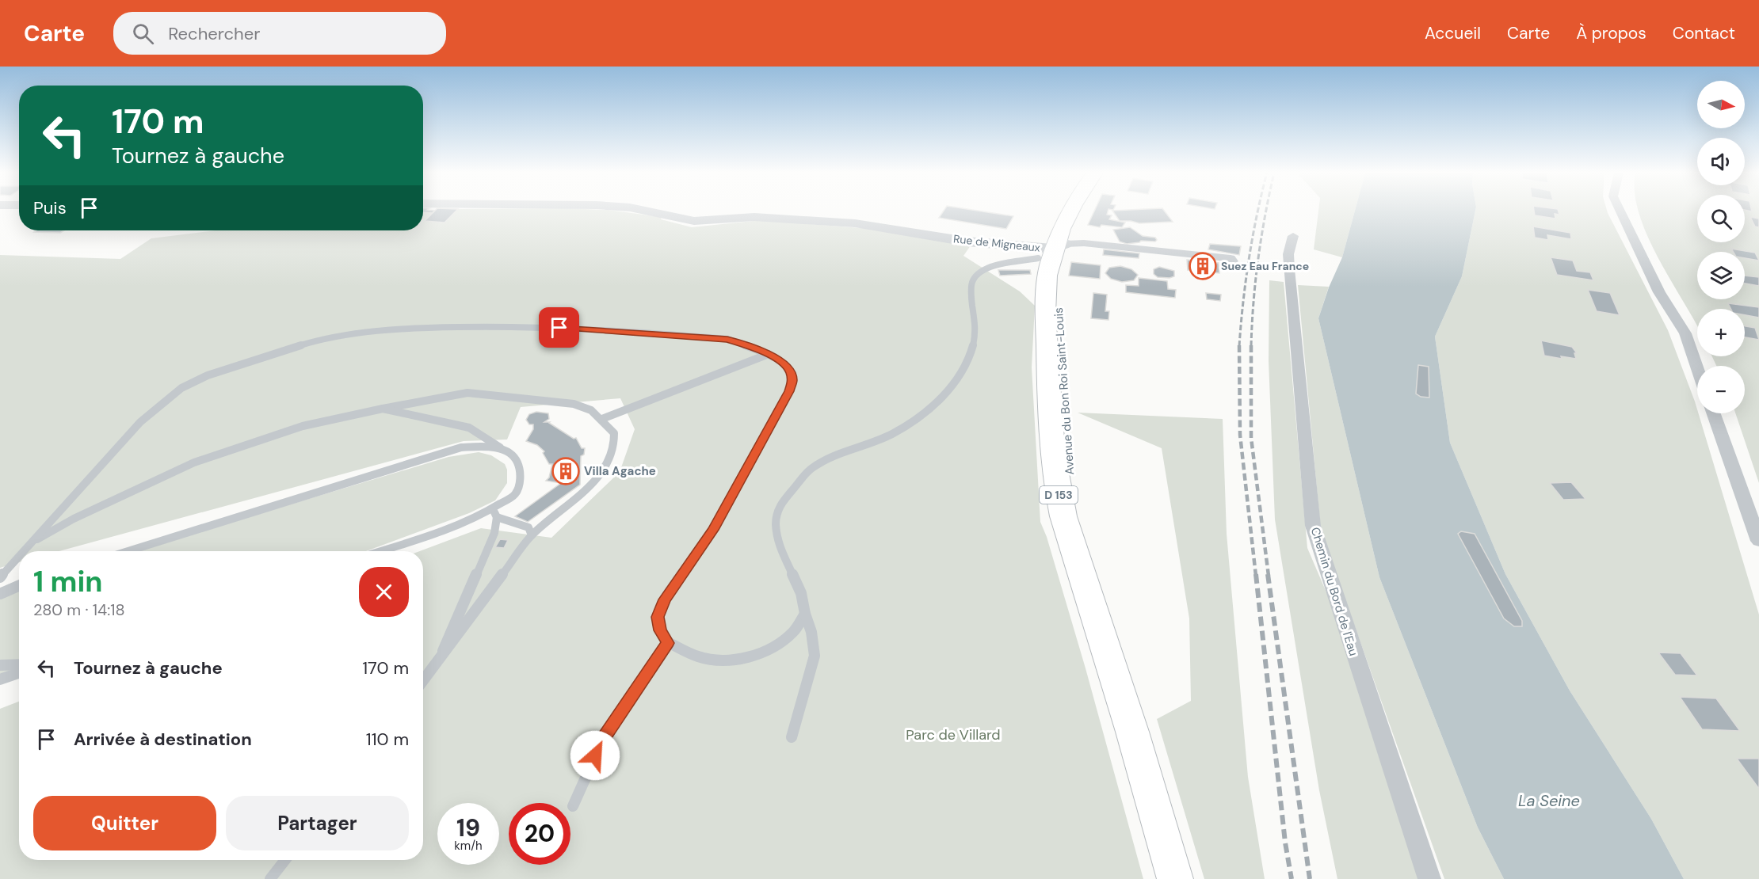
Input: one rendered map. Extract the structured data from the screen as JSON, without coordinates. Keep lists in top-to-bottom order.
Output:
{
  "streets": {
    "main road": ["Avenue du Bon Roi Saint-Louis", "D 153"],
    "street": ["Rue de Migneaux", "Chemin du Bord de l'Eau"]
  },
  "crossings": [
    ["Rue de Migneaux", "Avenue du Bon Roi Saint-Louis"],
    ["Rue de Migneaux", "D 153"],
    ["Avenue du Bon Roi Saint-Louis", "D 153"]
  ],
  "water": ["La Seine"],
  "parks": ["Parc de Villard"],
  "places": {
    "building": ["Suez Eau France", "Villa Agache"]
  },
  "north": "right",
  "page": {
    "header": "Carte",
    "search": "Rechercher",
    "nav": [
      "Accueil",
      "Carte",
      "À propos",
      "Contact"
    ],
    "map_buttons": ["+", "−"],
    "turn": ["170 m", "Tournez à gauche"],
    "then": "Puis",
    "heading": ["1 min", "280 m · 14:18"],
    "list": [
      {
        "name": "Tournez à gauche",
        "value": "170 m"
      },
      {
        "name": "Arrivée à destination",
        "value": "110 m"
      }
    ],
    "buttons": ["Quitter", "Partager"],
    "speed": "19 km/h",
    "limit": "20"
  }
}
